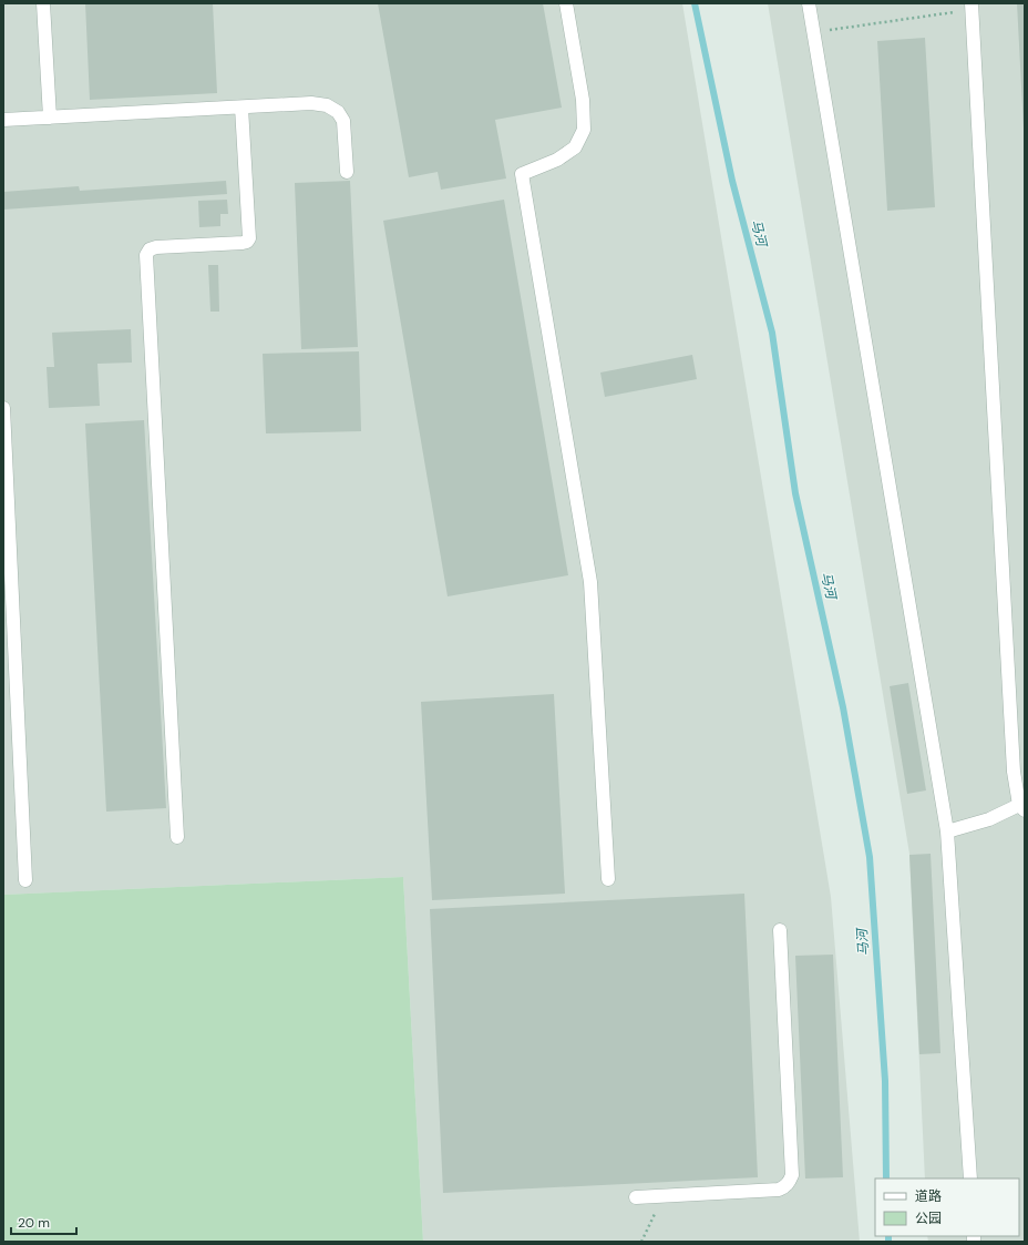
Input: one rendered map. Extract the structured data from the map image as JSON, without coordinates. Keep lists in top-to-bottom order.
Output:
{
  "water": ["马河"],
  "legend": ["道路", "公园"],
  "scale_bar": "20 m"
}
